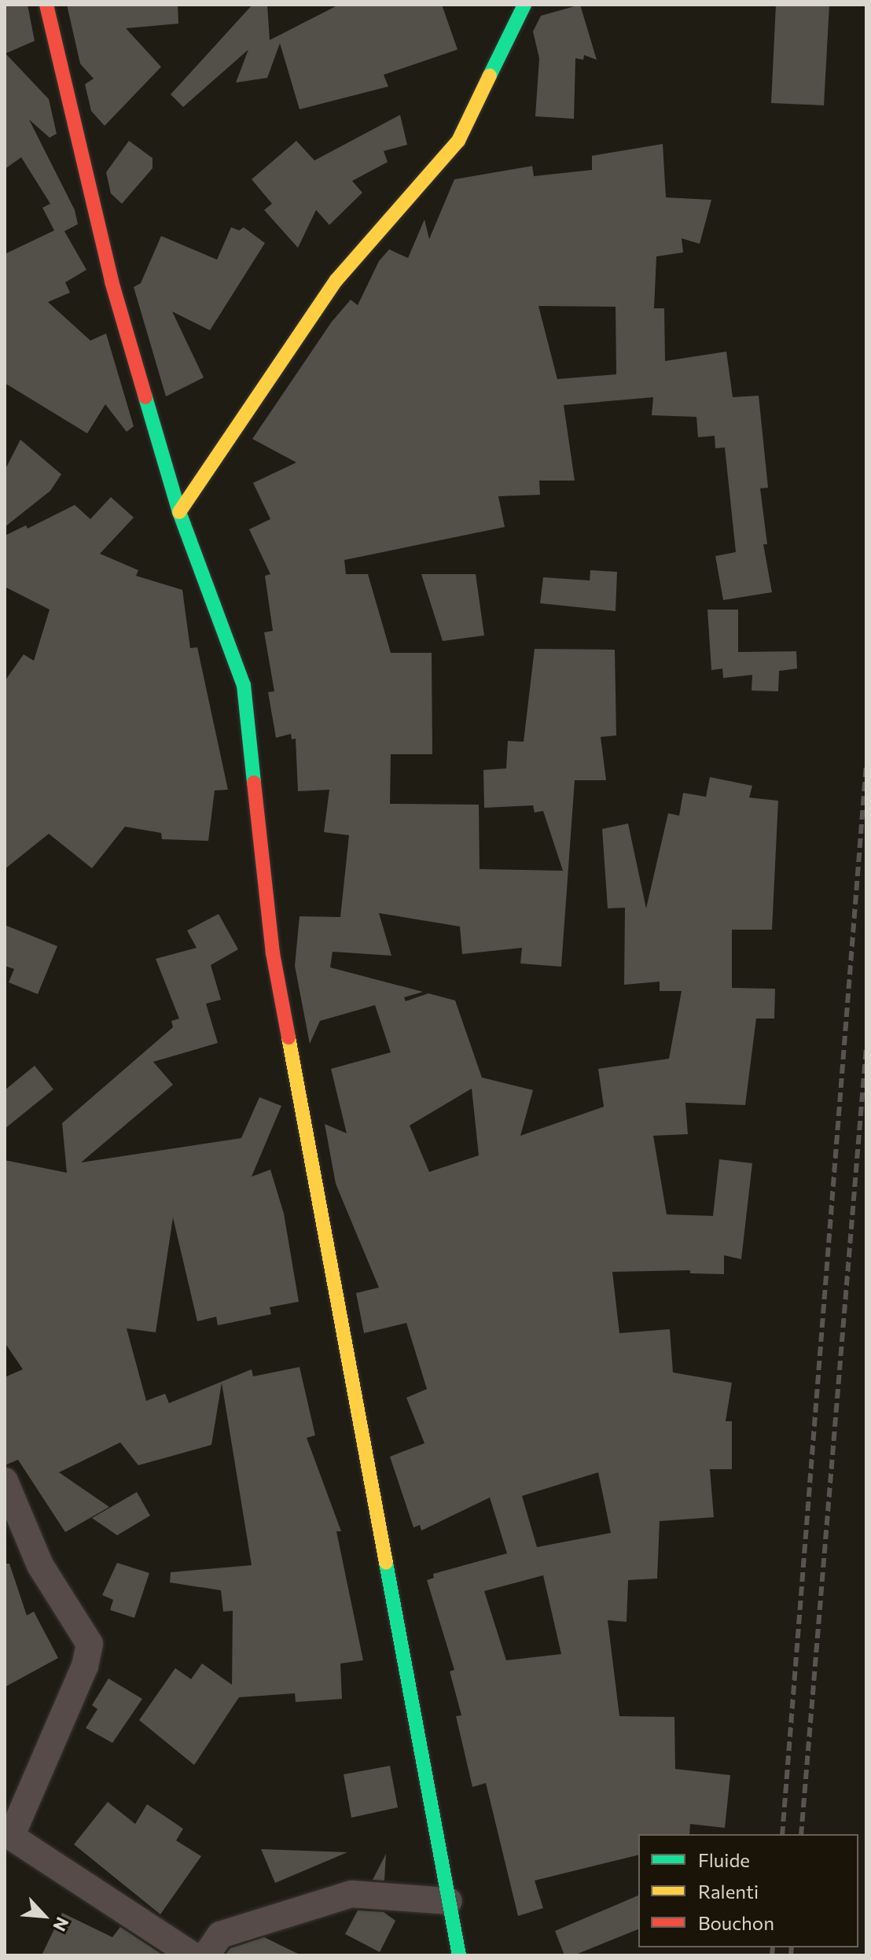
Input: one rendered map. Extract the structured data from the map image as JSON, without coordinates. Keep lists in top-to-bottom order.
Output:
{
  "legend": ["Fluide", "Ralenti", "Bouchon"],
  "north": "bottom right"
}
